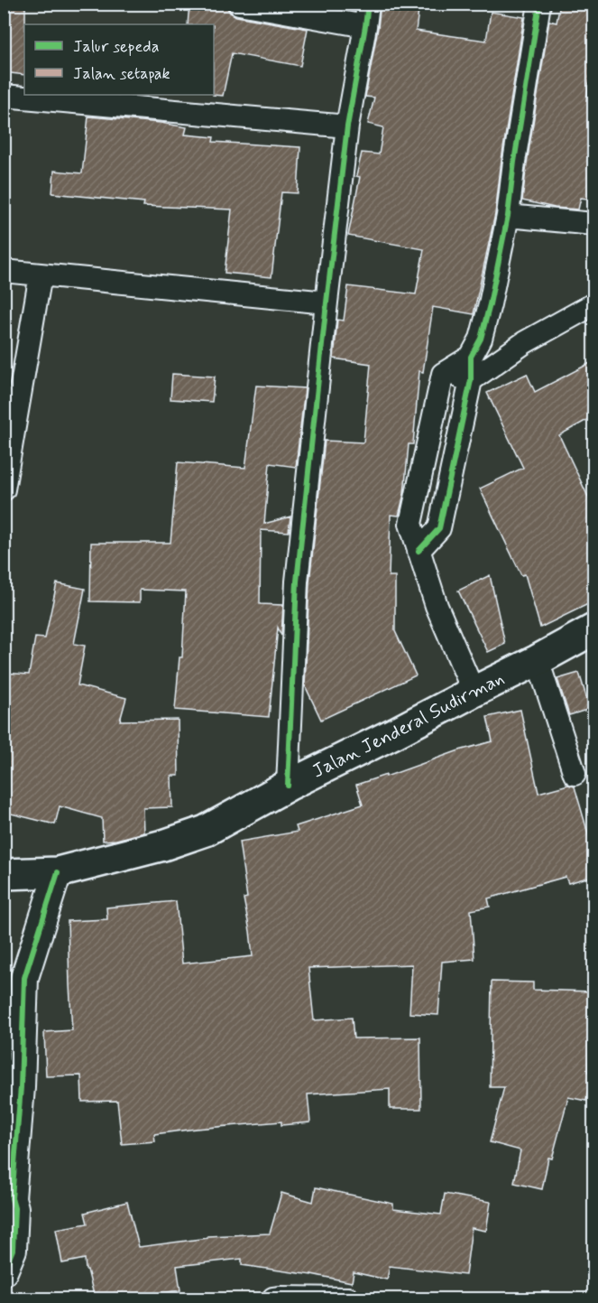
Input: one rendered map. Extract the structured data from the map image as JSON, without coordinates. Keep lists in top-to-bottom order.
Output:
{
  "streets": {
    "main road": ["Jalan Jenderal Sudirman"]
  },
  "legend": ["Jalur sepeda", "Jalan setapak"]
}
